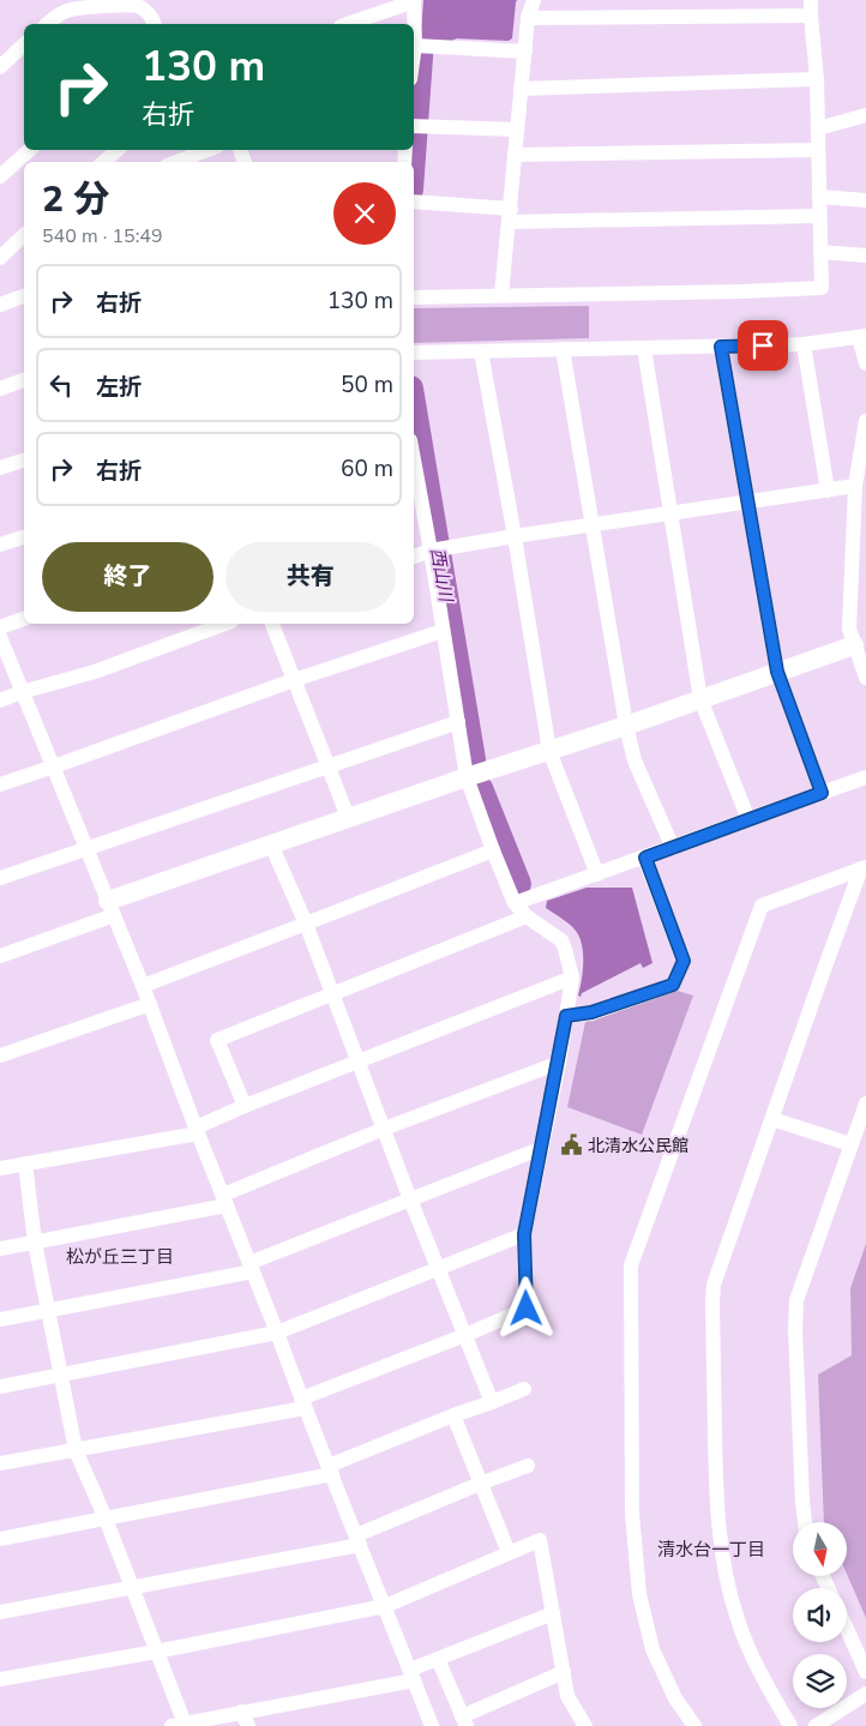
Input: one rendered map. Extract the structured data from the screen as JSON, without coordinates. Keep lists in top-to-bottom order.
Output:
{
  "districts": ["松が丘三丁目", "清水台一丁目"],
  "water": ["西山川"],
  "places": {
    "public building": ["北清水公民館"]
  },
  "north": "bottom",
  "page": {
    "turn": ["130 m", "右折"],
    "heading": ["2 分", "540 m · 15:49"],
    "list": [
      {
        "name": "右折",
        "value": "130 m"
      },
      {
        "name": "左折",
        "value": "50 m"
      },
      {
        "name": "右折",
        "value": "60 m"
      }
    ],
    "buttons": ["終了", "共有"]
  }
}
